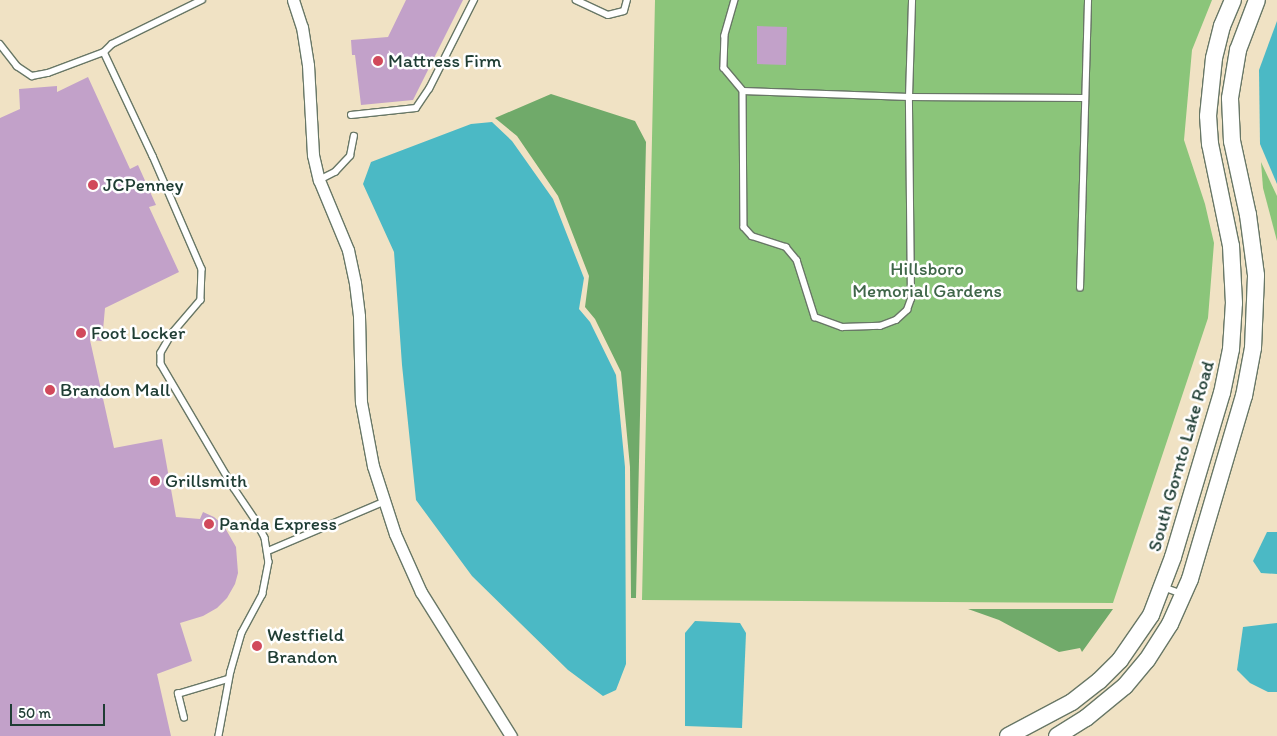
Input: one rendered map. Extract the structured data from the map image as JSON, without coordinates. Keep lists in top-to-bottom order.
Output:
{
  "streets": {
    "street": ["South Gornto Lake Road"]
  },
  "parks": ["Hillsboro Memorial Gardens"],
  "places": [
    "Mattress Firm",
    "JCPenney",
    "Foot Locker",
    "Brandon Mall",
    "Grillsmith",
    "Panda Express",
    "Westfield Brandon"
  ],
  "scale_bar": "50 m"
}
